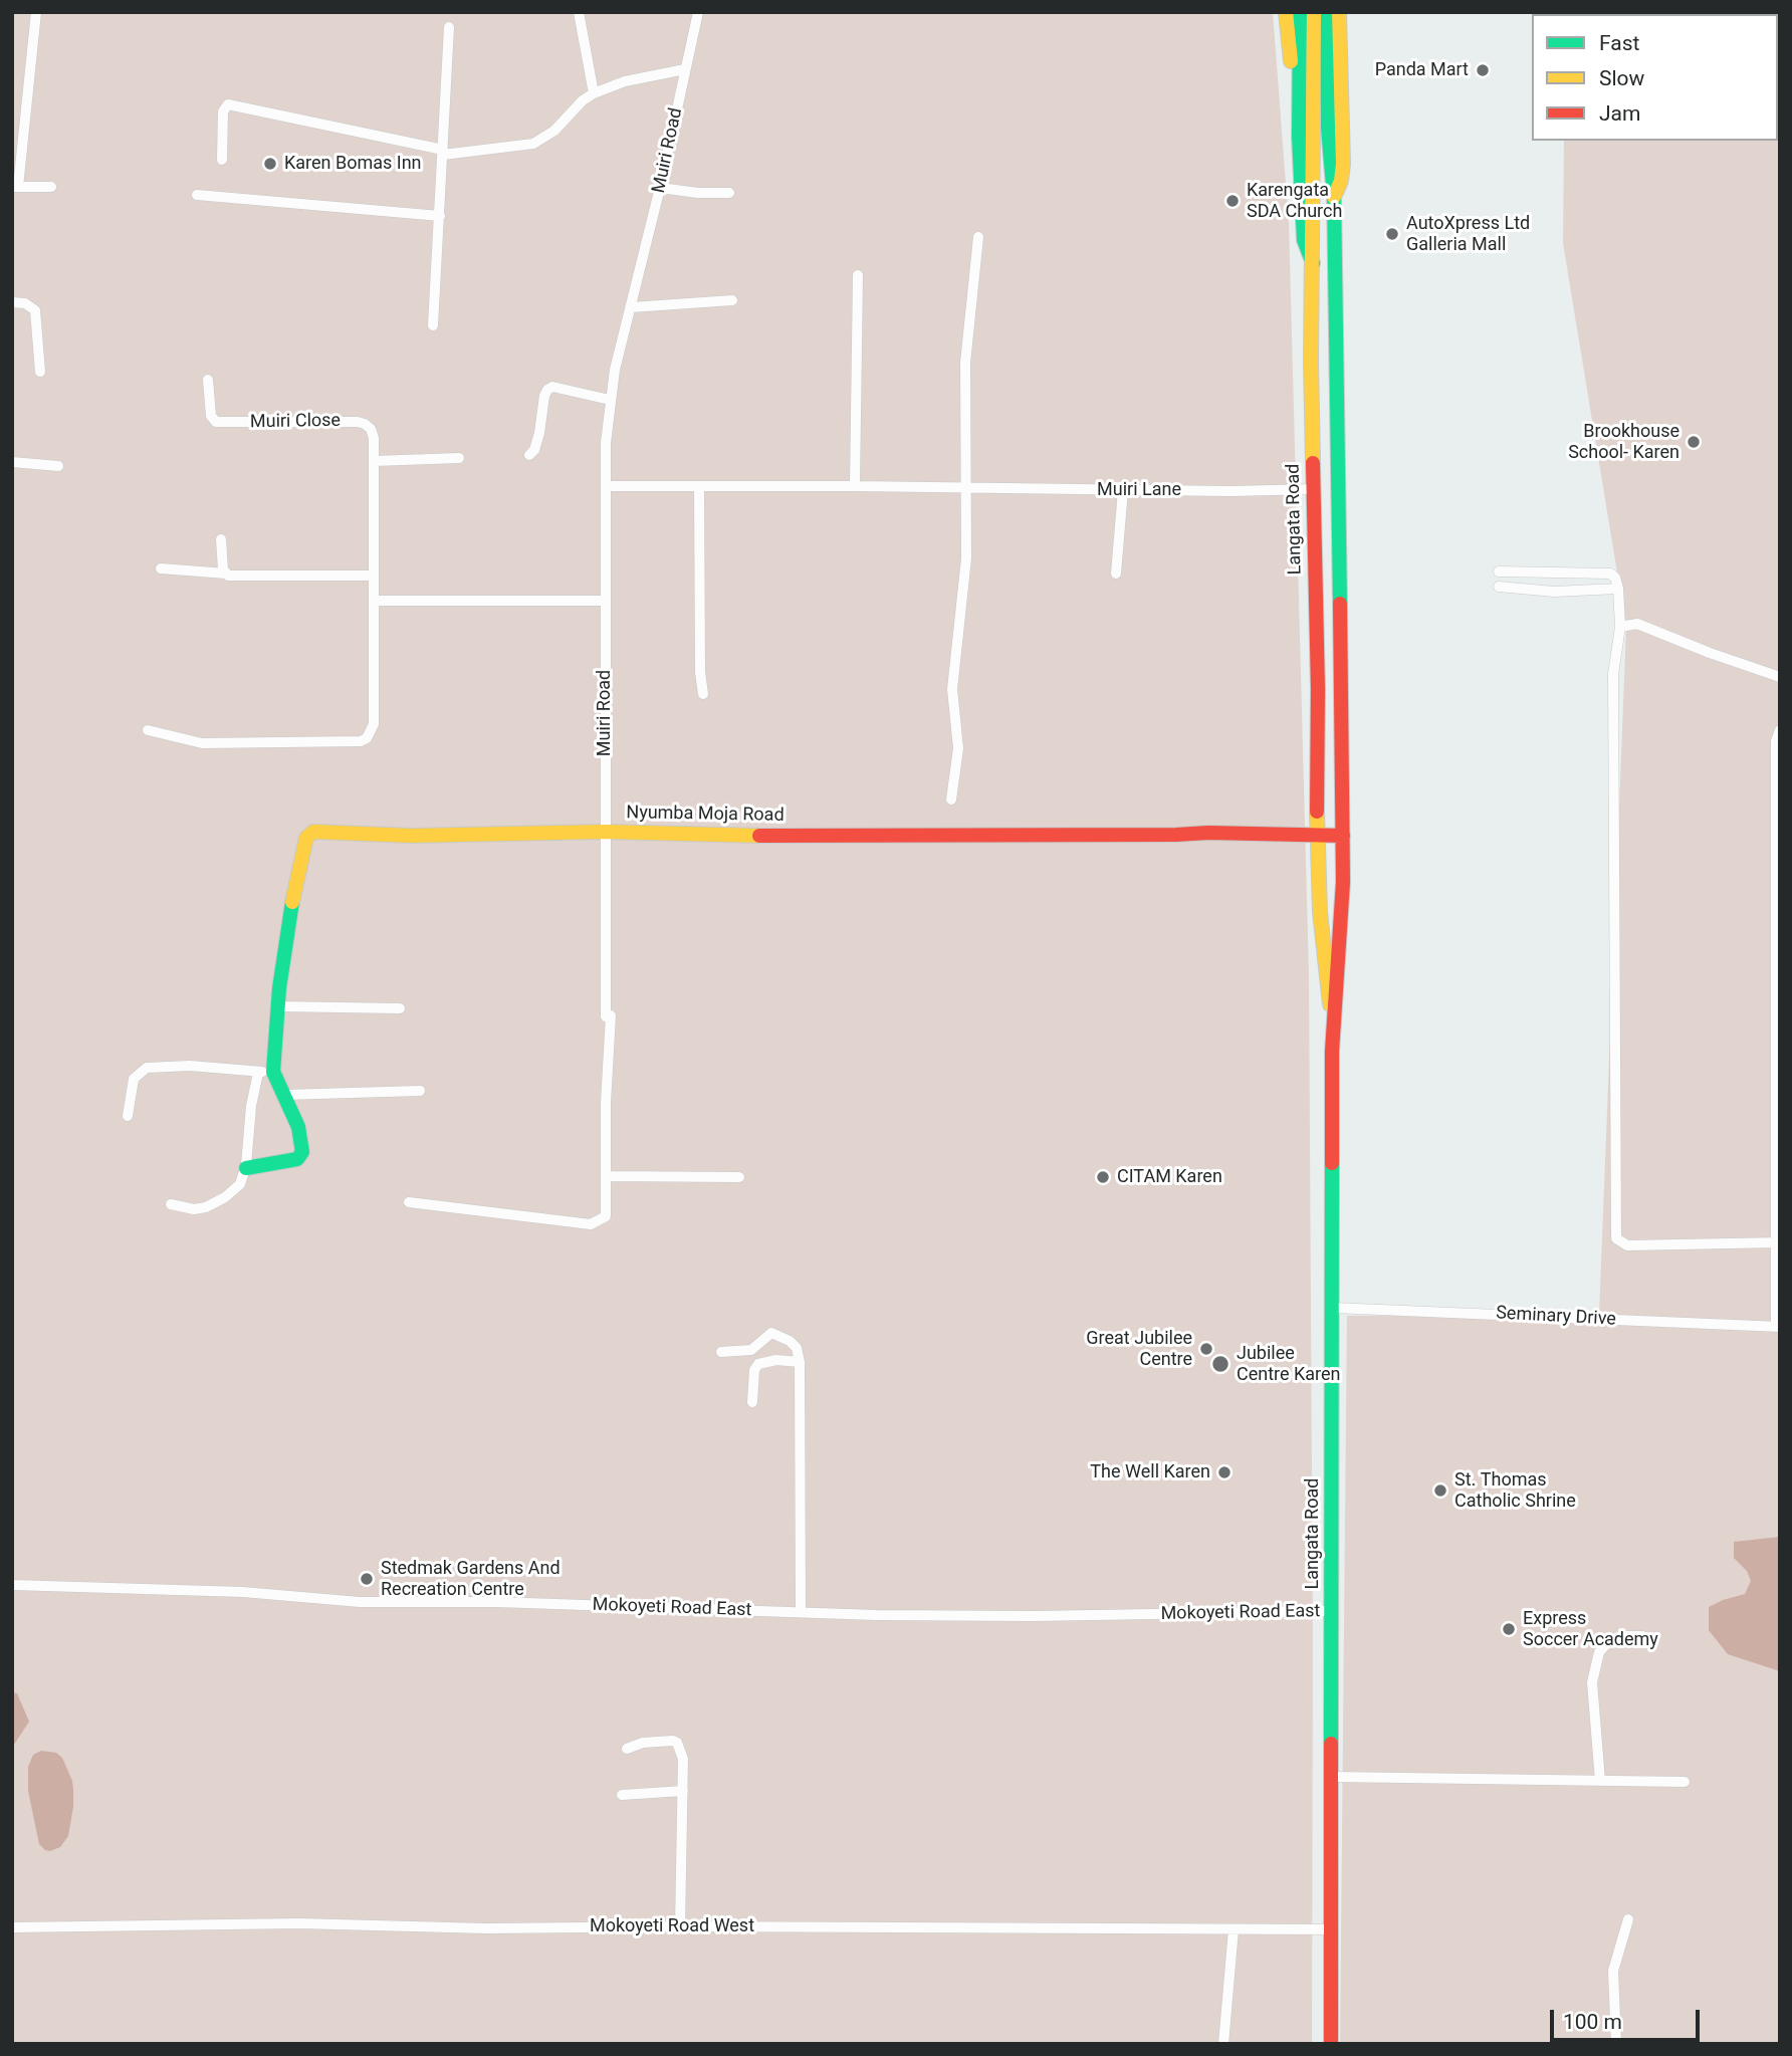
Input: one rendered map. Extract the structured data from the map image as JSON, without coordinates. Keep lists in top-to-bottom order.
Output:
{
  "streets": {
    "main road": ["Langata Road", "Nyumba Moja Road"],
    "street": [
      "Muiri Road",
      "Muiri Close",
      "Muiri Lane",
      "Seminary Drive",
      "Mokoyeti Road East",
      "Mokoyeti Road West"
    ]
  },
  "crossings": [
    ["Muiri Road", "Muiri Lane"],
    ["Muiri Road", "Nyumba Moja Road"],
    ["Muiri Lane", "Langata Road"],
    ["Langata Road", "Nyumba Moja Road"],
    ["Langata Road", "Seminary Drive"],
    ["Langata Road", "Mokoyeti Road East"],
    ["Langata Road", "Mokoyeti Road West"]
  ],
  "places": [
    "Panda Mart",
    "Karen Bomas Inn",
    "Karengata SDA Church",
    "AutoXpress Ltd Galleria Mall",
    "Brookhouse School- Karen",
    "CITAM Karen",
    "Great Jubilee Centre",
    "Jubilee Centre Karen",
    "The Well Karen",
    "St. Thomas Catholic Shrine",
    "Stedmak Gardens And Recreation Centre",
    "Express Soccer Academy"
  ],
  "legend": ["Fast", "Slow", "Jam"],
  "scale_bar": "100 m"
}
